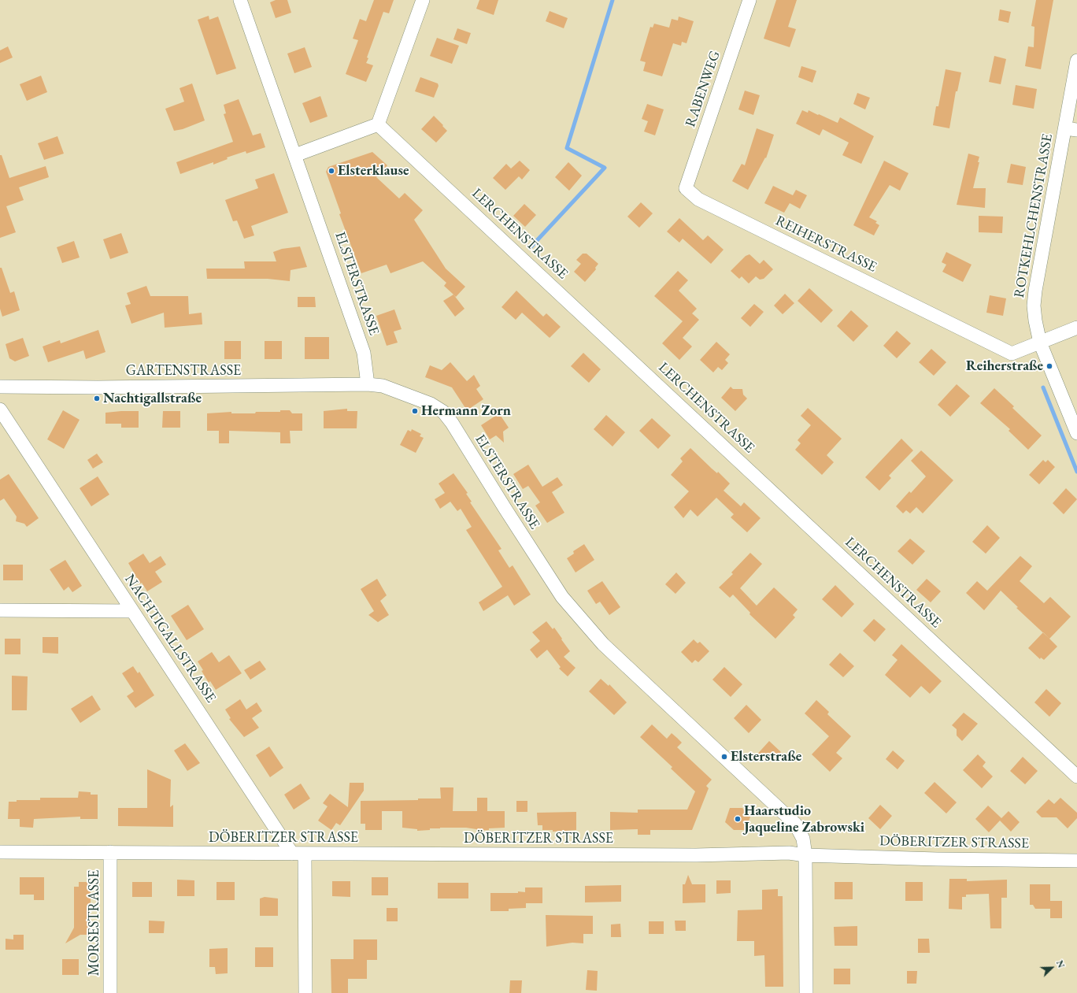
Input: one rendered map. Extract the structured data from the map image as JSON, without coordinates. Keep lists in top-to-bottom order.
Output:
{
  "streets": {
    "street": [
      "RABENWEG",
      "ROTKEHLCHENSTRASSE",
      "LERCHENSTRASSE",
      "REIHERSTRASSE",
      "ELSTERSTRASSE",
      "GARTENSTRASSE",
      "NACHTIGALLSTRASSE",
      "DÖBERITZER STRASSE",
      "MORSESTRASSE"
    ]
  },
  "crossings": [
    ["RABENWEG", "REIHERSTRASSE"],
    ["ROTKEHLCHENSTRASSE", "REIHERSTRASSE"],
    ["ELSTERSTRASSE", "GARTENSTRASSE"],
    ["ELSTERSTRASSE", "DÖBERITZER STRASSE"],
    ["NACHTIGALLSTRASSE", "DÖBERITZER STRASSE"],
    ["DÖBERITZER STRASSE", "MORSESTRASSE"]
  ],
  "places": [
    "Elsterklause",
    "Reiherstraße",
    "Nachtigallstraße",
    "Hermann Zorn",
    "Elsterstraße",
    "Haarstudio Jaqueline Zabrowski"
  ],
  "north": "top right"
}
